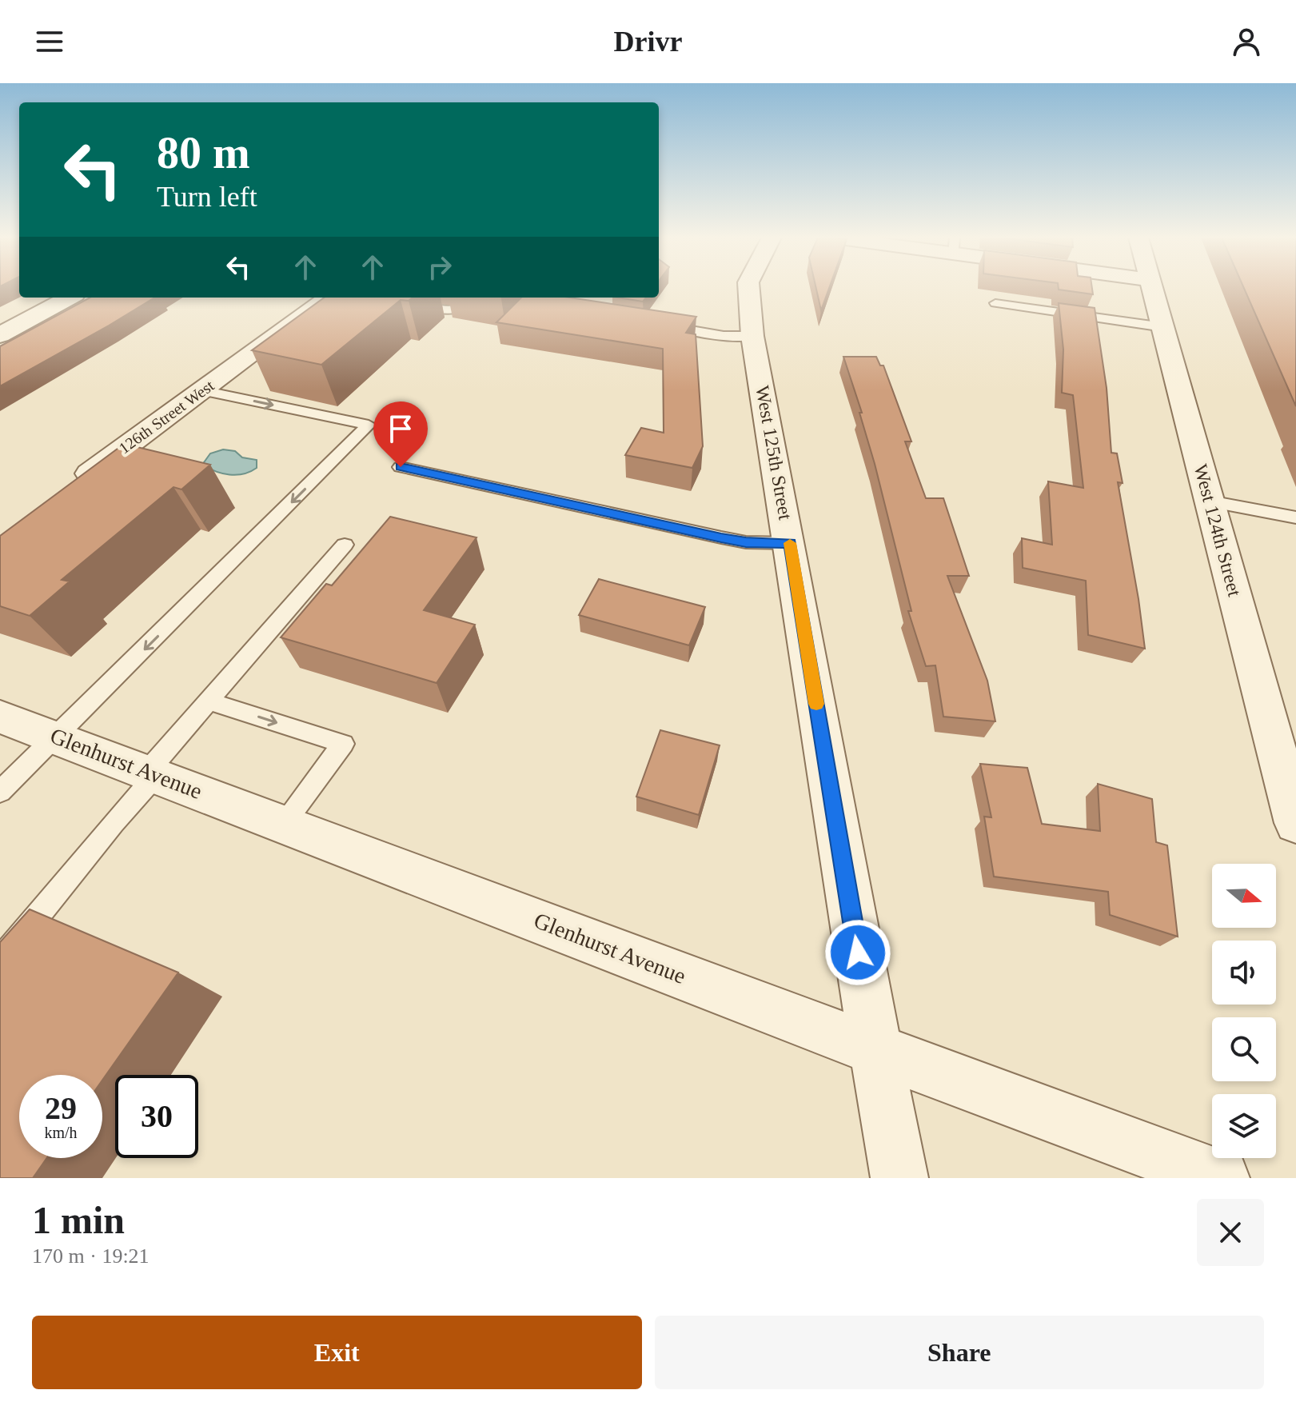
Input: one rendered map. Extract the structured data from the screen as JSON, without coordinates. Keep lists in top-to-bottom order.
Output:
{
  "streets": {
    "street": [
      "126th Street West",
      "West 125th Street",
      "West 124th Street",
      "Glenhurst Avenue"
    ]
  },
  "crossings": [
    ["West 125th Street", "Glenhurst Avenue"]
  ],
  "north": "right",
  "page": {
    "header": "Drivr",
    "turn": ["80 m", "Turn left"],
    "speed": "29 km/h",
    "limit": "30",
    "heading": ["1 min", "170 m · 19:21"],
    "buttons": ["Exit", "Share"]
  }
}
